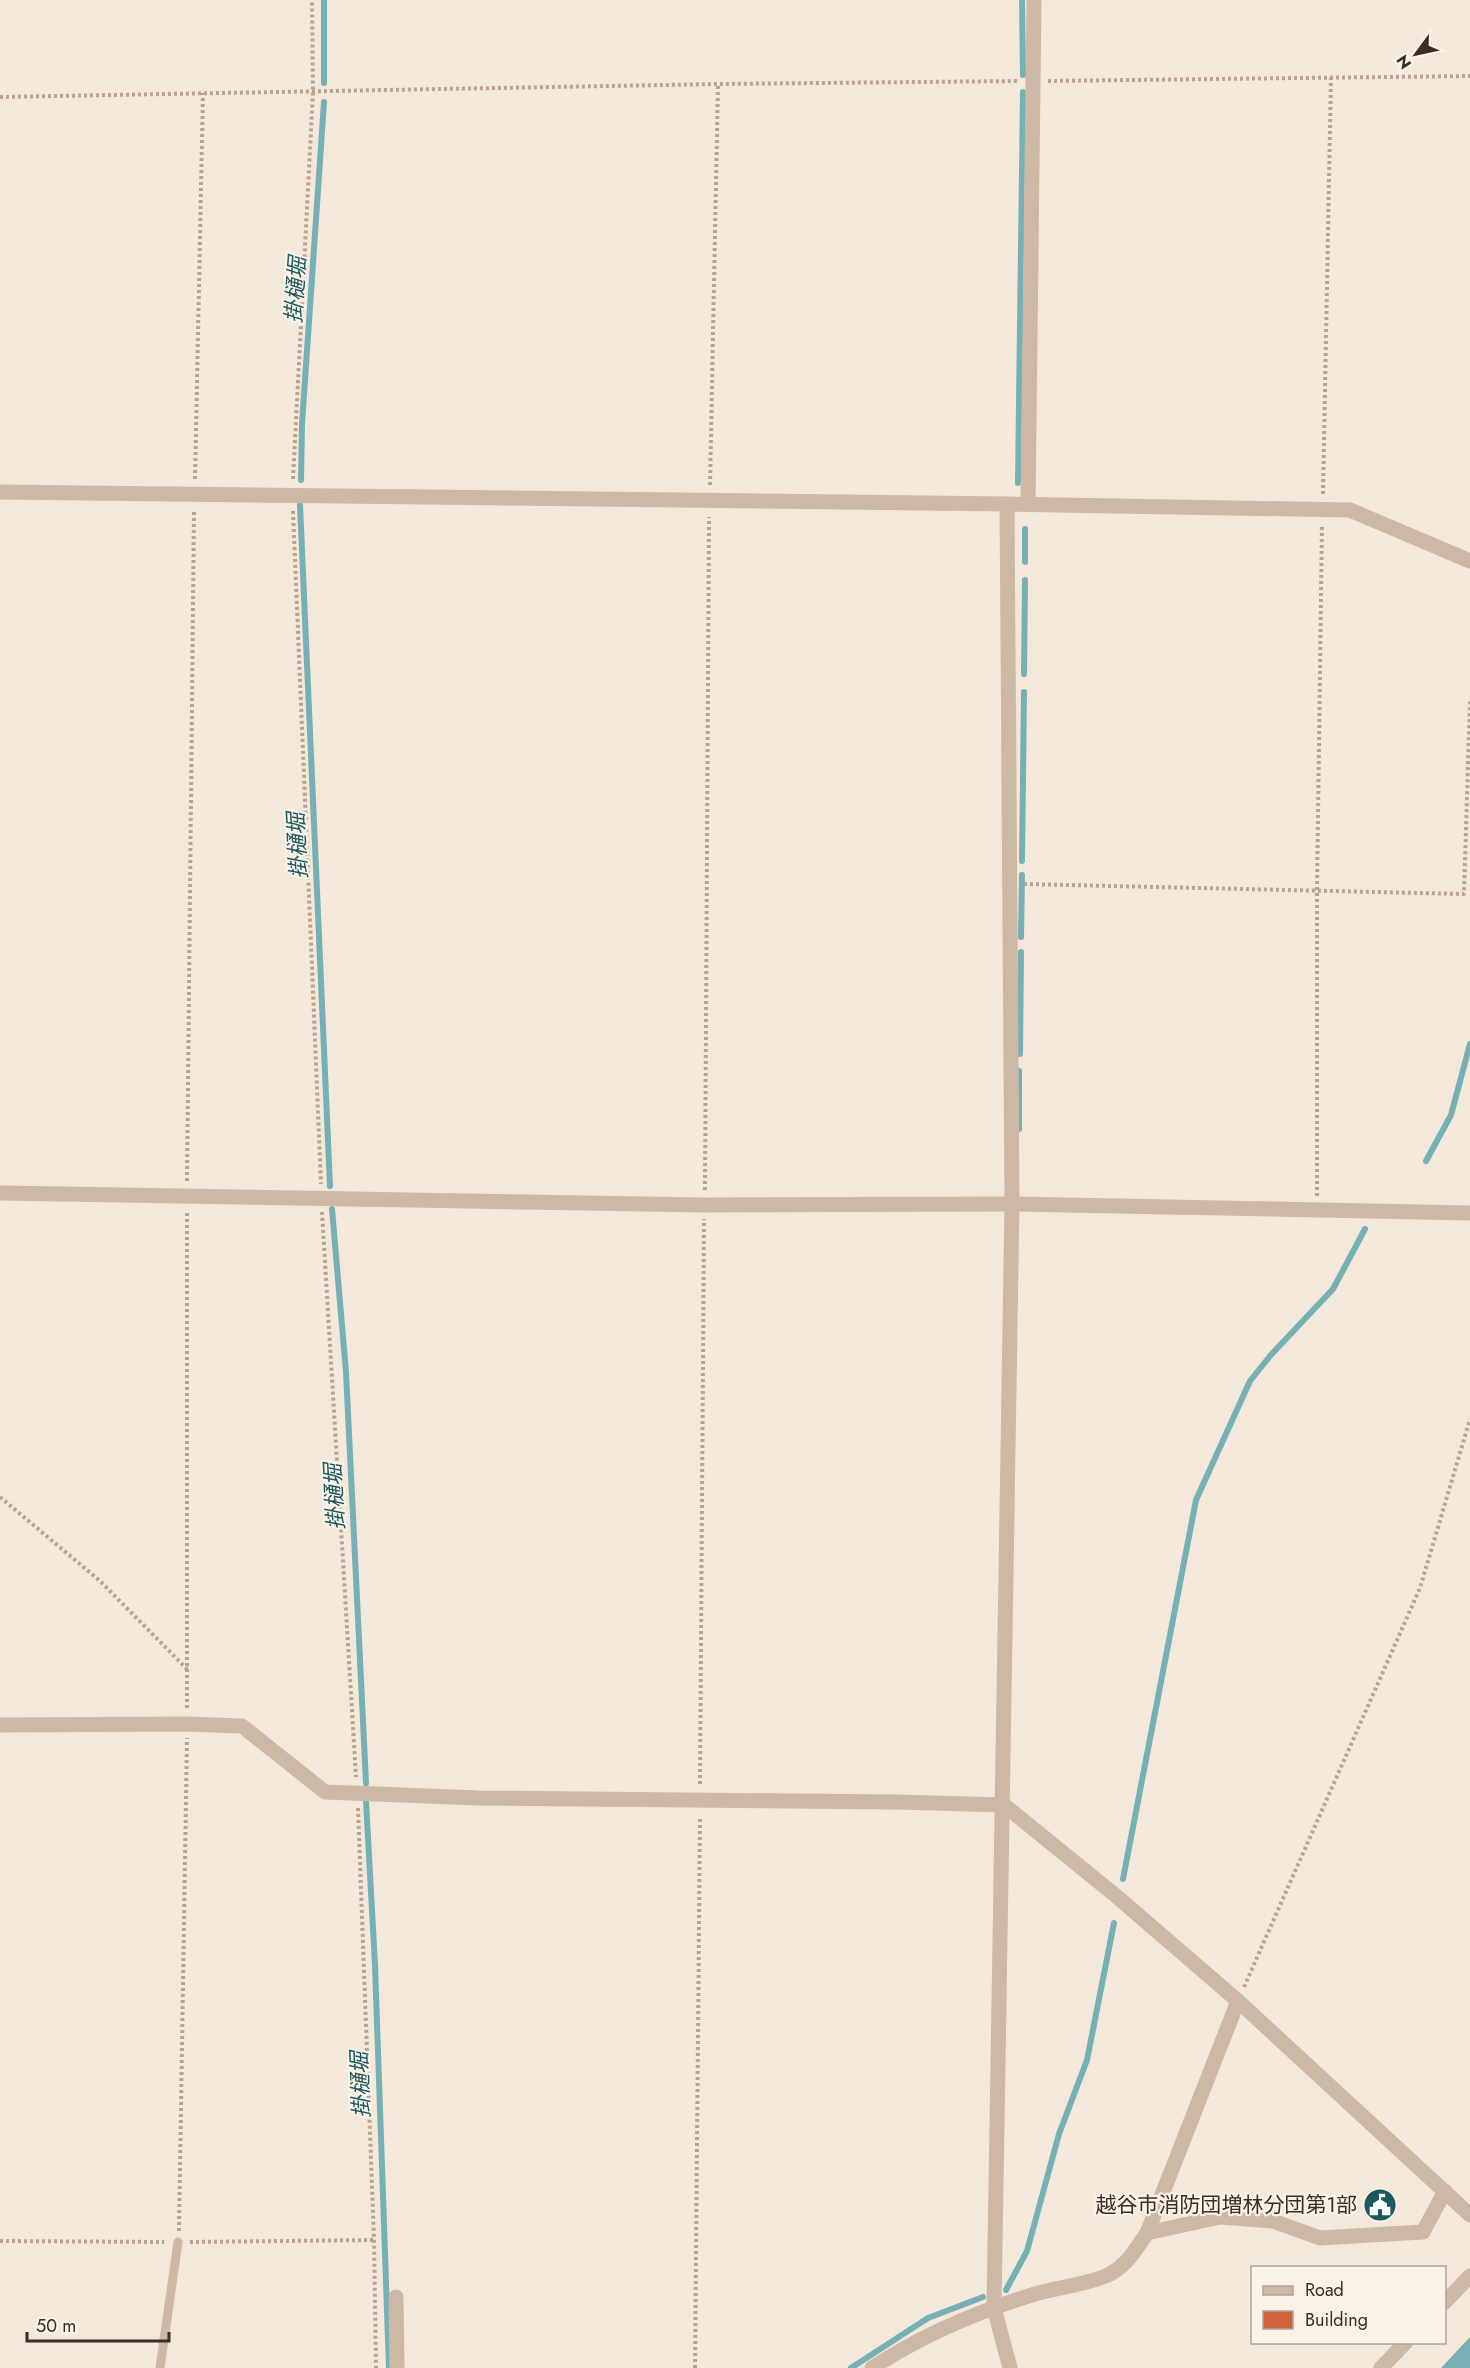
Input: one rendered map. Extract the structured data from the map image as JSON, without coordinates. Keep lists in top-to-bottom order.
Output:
{
  "water": ["掛樋堀"],
  "places": {
    "public building": ["越谷市消防団増林分団第1部"]
  },
  "legend": ["Road", "Building"],
  "scale_bar": "50 m",
  "north": "bottom left"
}
